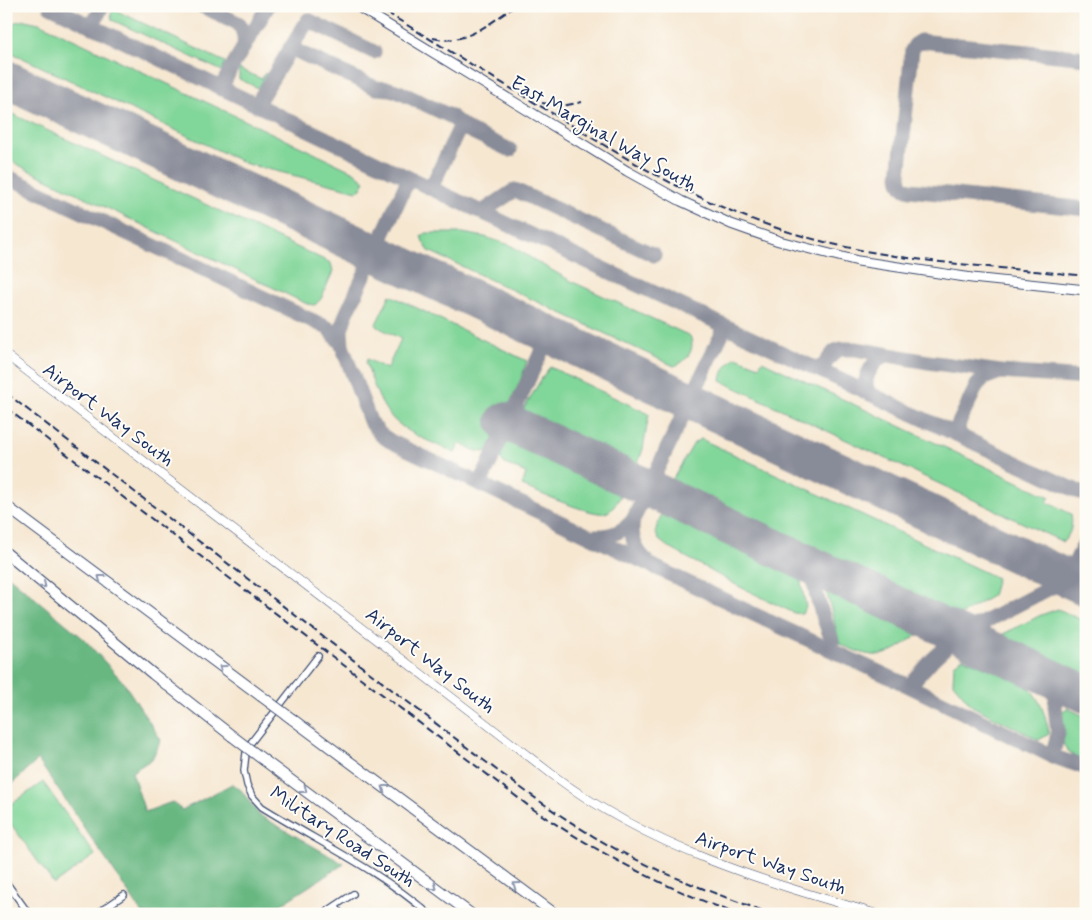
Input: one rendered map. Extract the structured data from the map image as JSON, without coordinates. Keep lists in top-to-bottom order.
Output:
{
  "streets": {
    "main road": ["East Marginal Way South", "Airport Way South"],
    "street": ["Military Road South"]
  }
}
